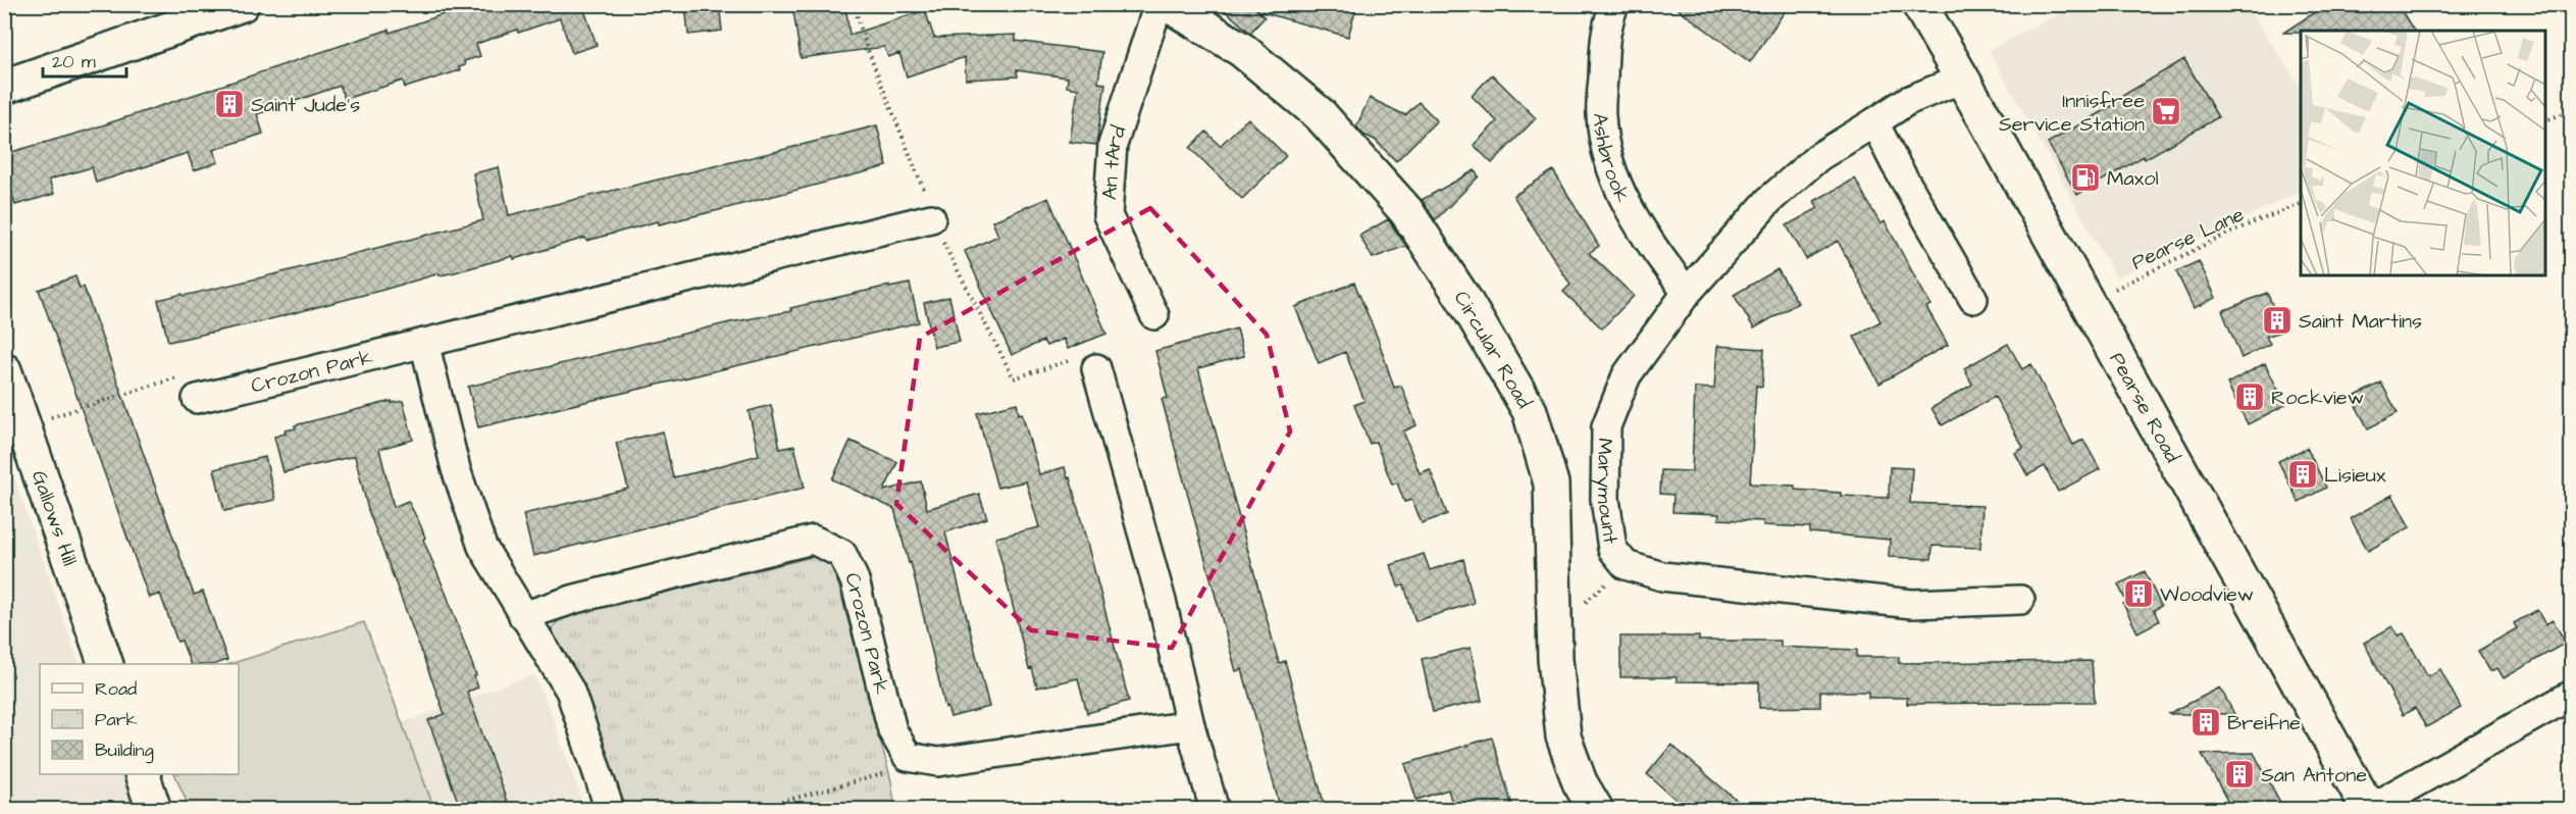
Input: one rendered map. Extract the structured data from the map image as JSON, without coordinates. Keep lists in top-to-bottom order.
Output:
{
  "streets": {
    "street": [
      "Ashbrook",
      "An tArd",
      "Circular Road",
      "Crozon Park",
      "Pearse Road",
      "Marymount",
      "Gallows Hill"
    ],
    "path": ["Pearse Lane"]
  },
  "crossings": [
    ["Ashbrook", "Marymount"],
    ["Pearse Lane", "Pearse Road"],
    ["Pearse Road", "Marymount"]
  ],
  "places": {
    "building": [
      "Saint Jude's",
      "Saint Martins",
      "Rockview",
      "Lisieux",
      "Woodview",
      "Breifne",
      "San Antone"
    ],
    "supermarket": ["Innisfree Service Station"],
    "fuel station": ["Maxol"]
  },
  "legend": ["Road", "Park", "Building"],
  "scale_bar": "20 m"
}
